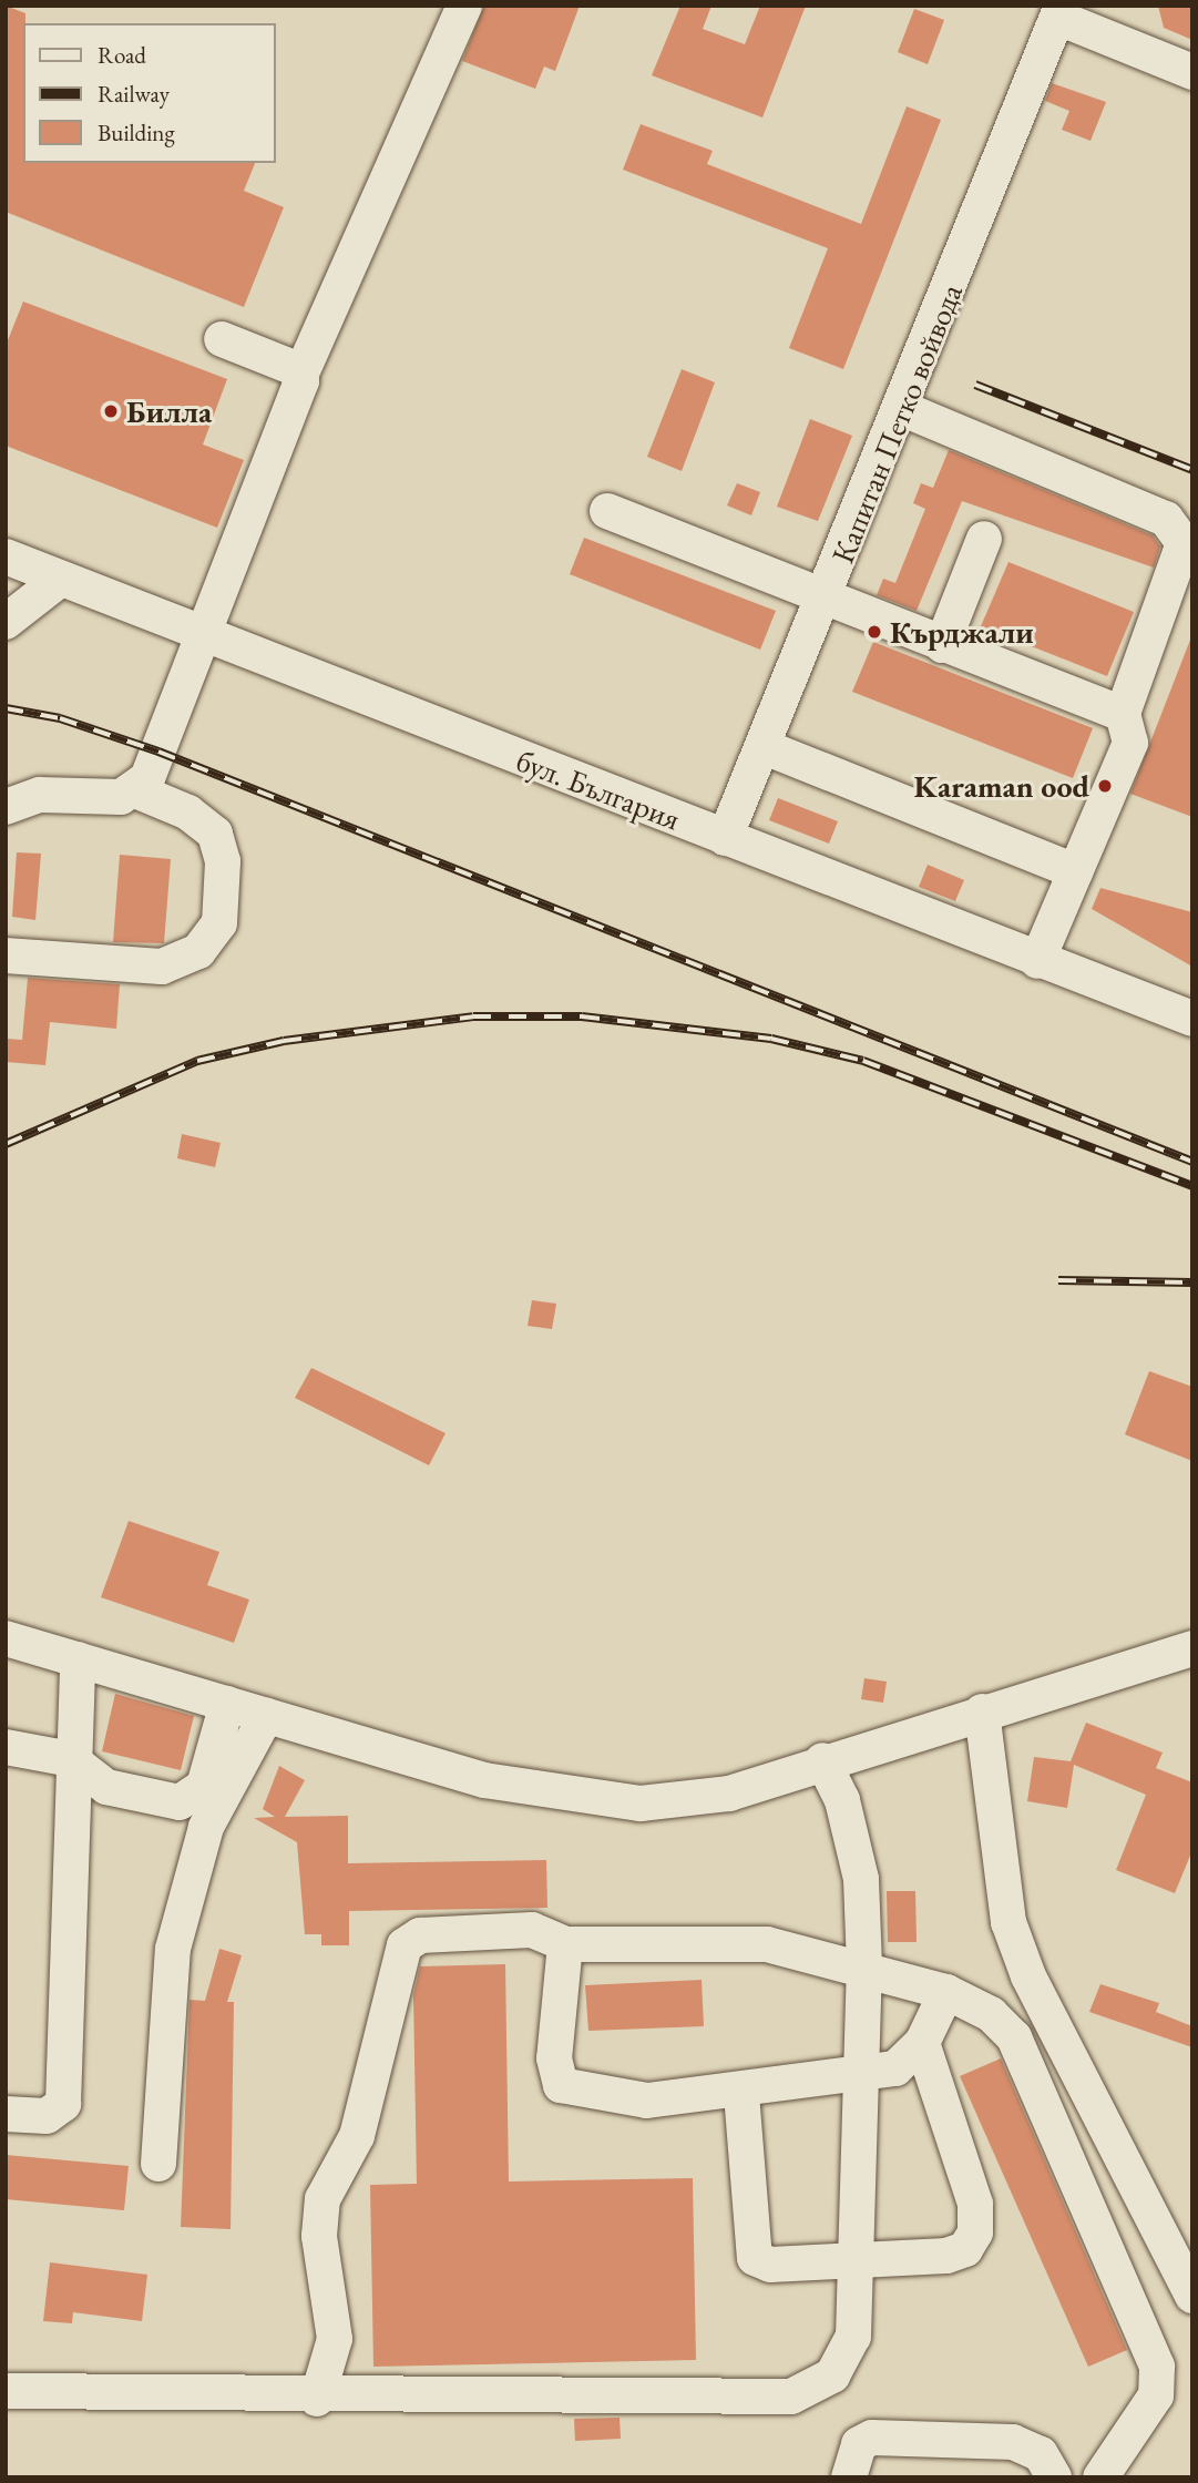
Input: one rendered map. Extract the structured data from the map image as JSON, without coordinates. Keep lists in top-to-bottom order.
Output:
{
  "streets": {
    "street": ["Капитан Петко войвода", "бул. България"]
  },
  "crossings": [
    ["Капитан Петко войвода", "бул. България"]
  ],
  "places": ["Билла", "Кърджали", "Karaman ood"],
  "legend": ["Road", "Railway", "Building"]
}
